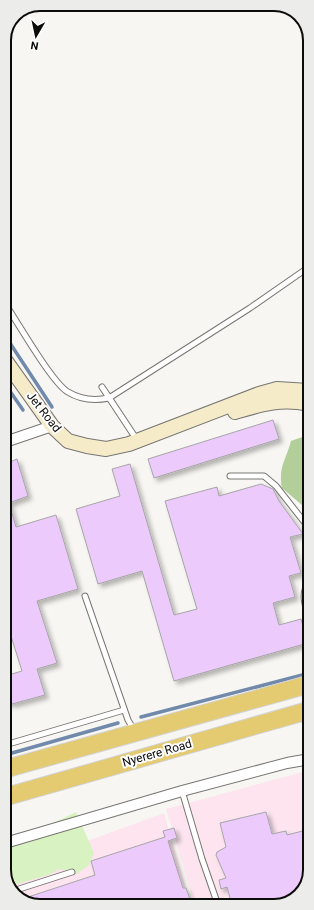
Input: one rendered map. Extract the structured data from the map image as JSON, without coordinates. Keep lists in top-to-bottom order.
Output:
{
  "streets": {
    "highway": ["Nyerere Road"],
    "main road": ["Jet Road"]
  },
  "north": "bottom"
}
